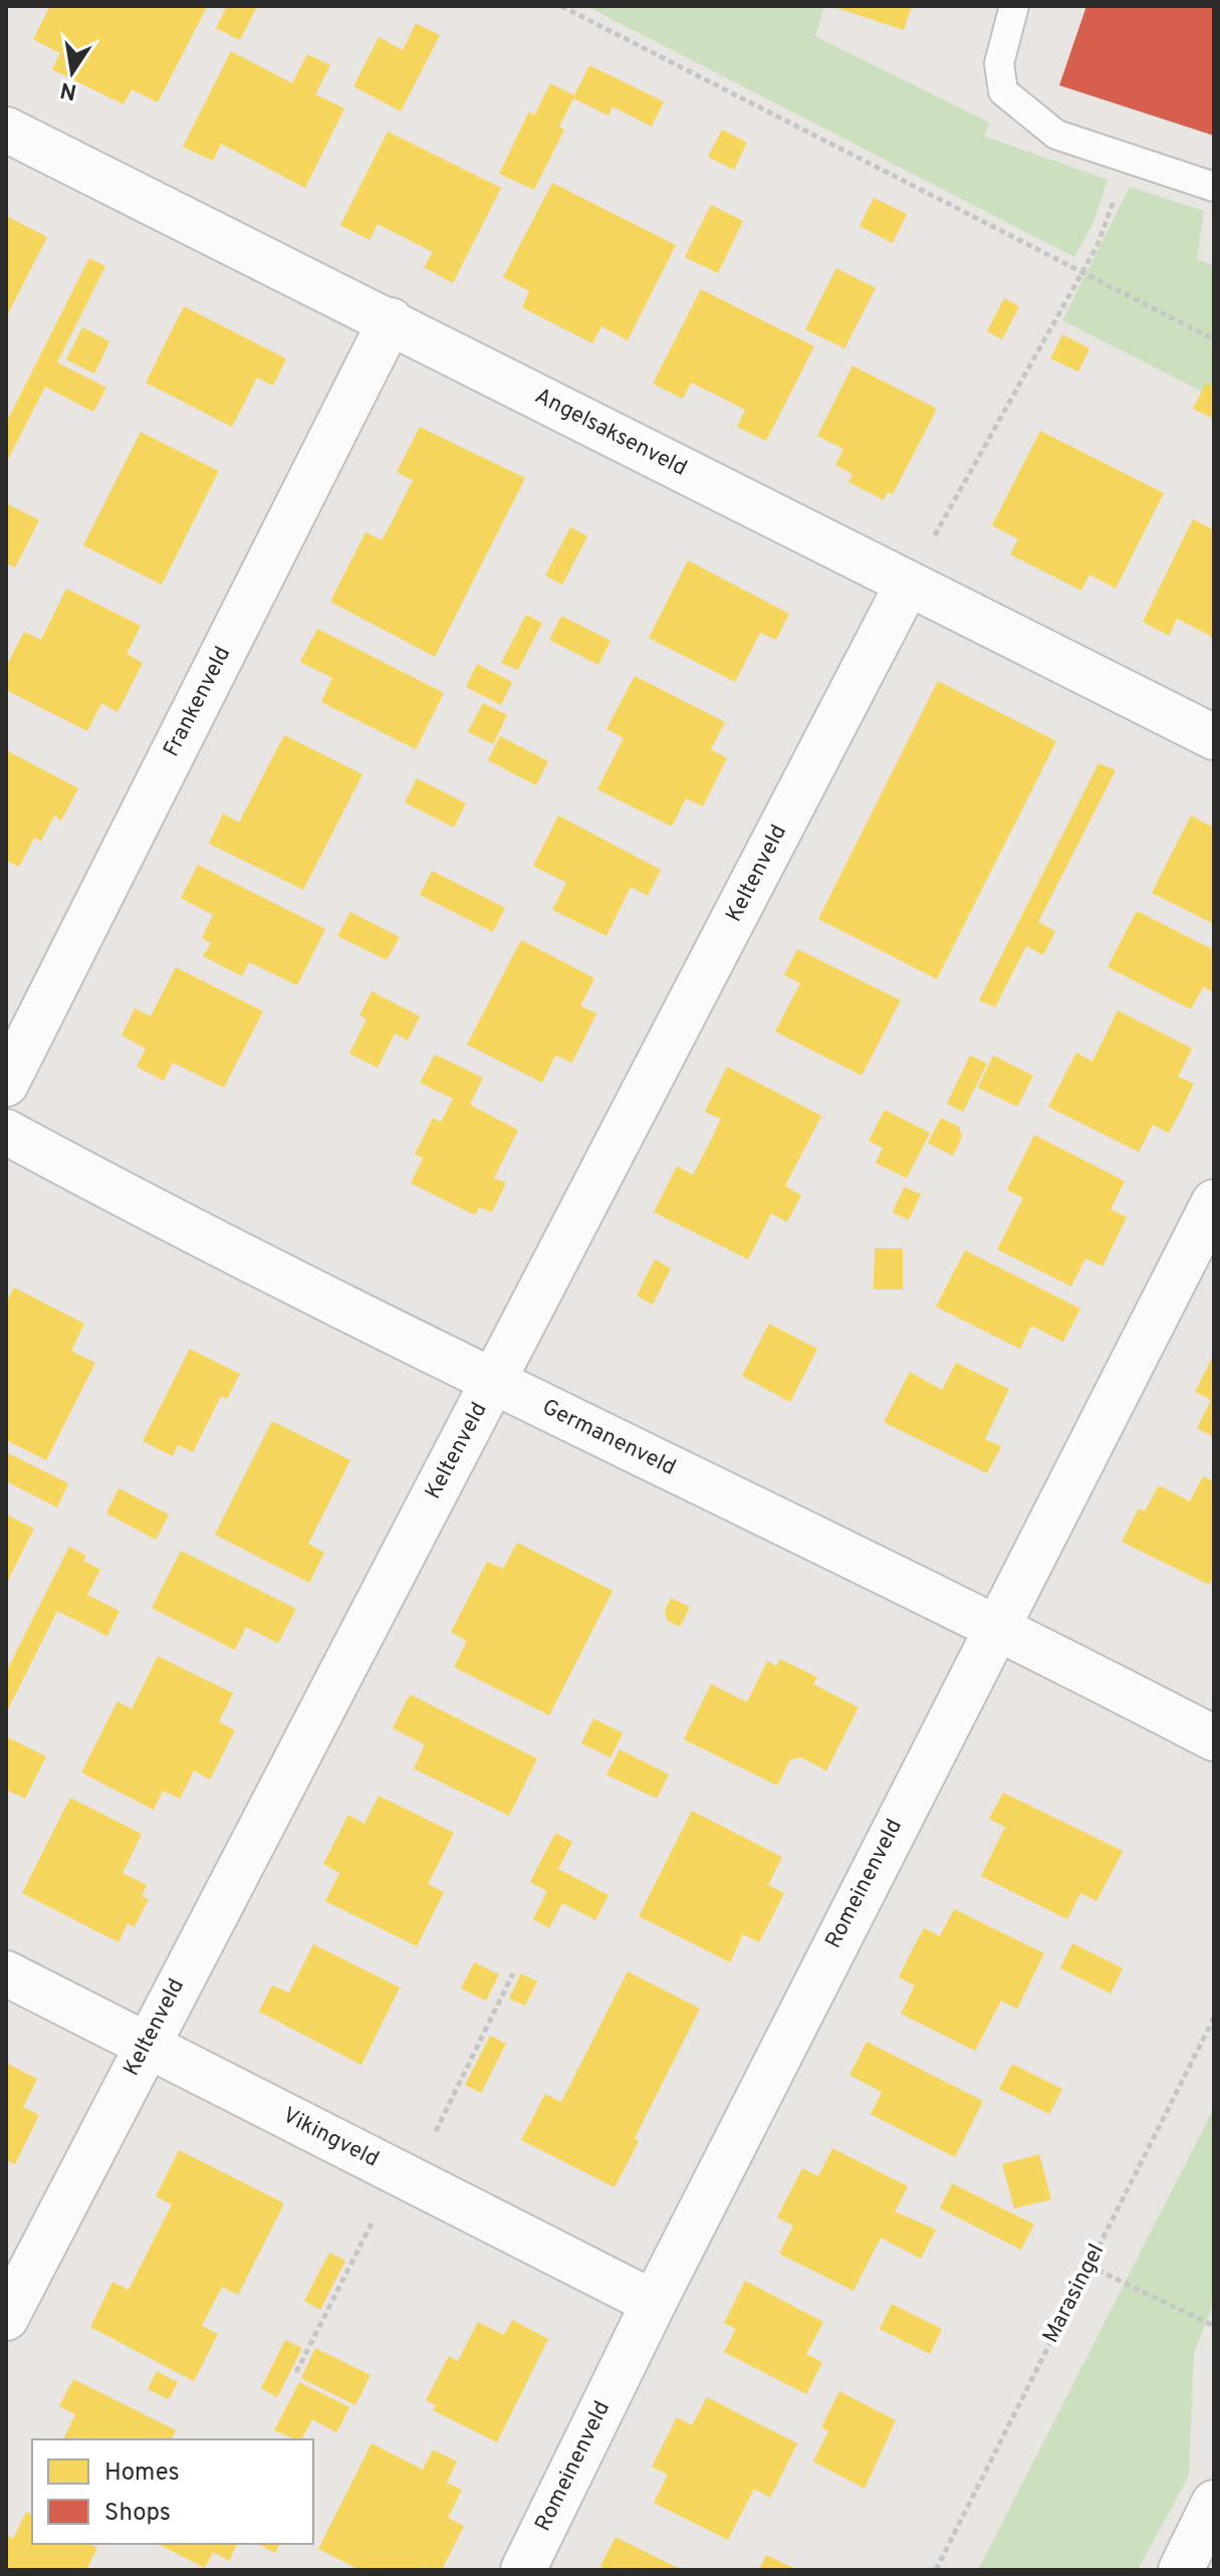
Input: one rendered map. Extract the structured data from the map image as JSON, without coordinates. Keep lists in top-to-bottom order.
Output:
{
  "streets": {
    "street": [
      "Angelsaksenveld",
      "Frankenveld",
      "Keltenveld",
      "Germanenveld",
      "Romeinenveld",
      "Vikingveld"
    ],
    "path": ["Marasingel"]
  },
  "crossings": [
    ["Angelsaksenveld", "Frankenveld"],
    ["Angelsaksenveld", "Keltenveld"],
    ["Keltenveld", "Germanenveld"],
    ["Keltenveld", "Vikingveld"],
    ["Germanenveld", "Romeinenveld"],
    ["Romeinenveld", "Vikingveld"]
  ],
  "legend": ["Homes", "Shops"],
  "north": "bottom"
}
